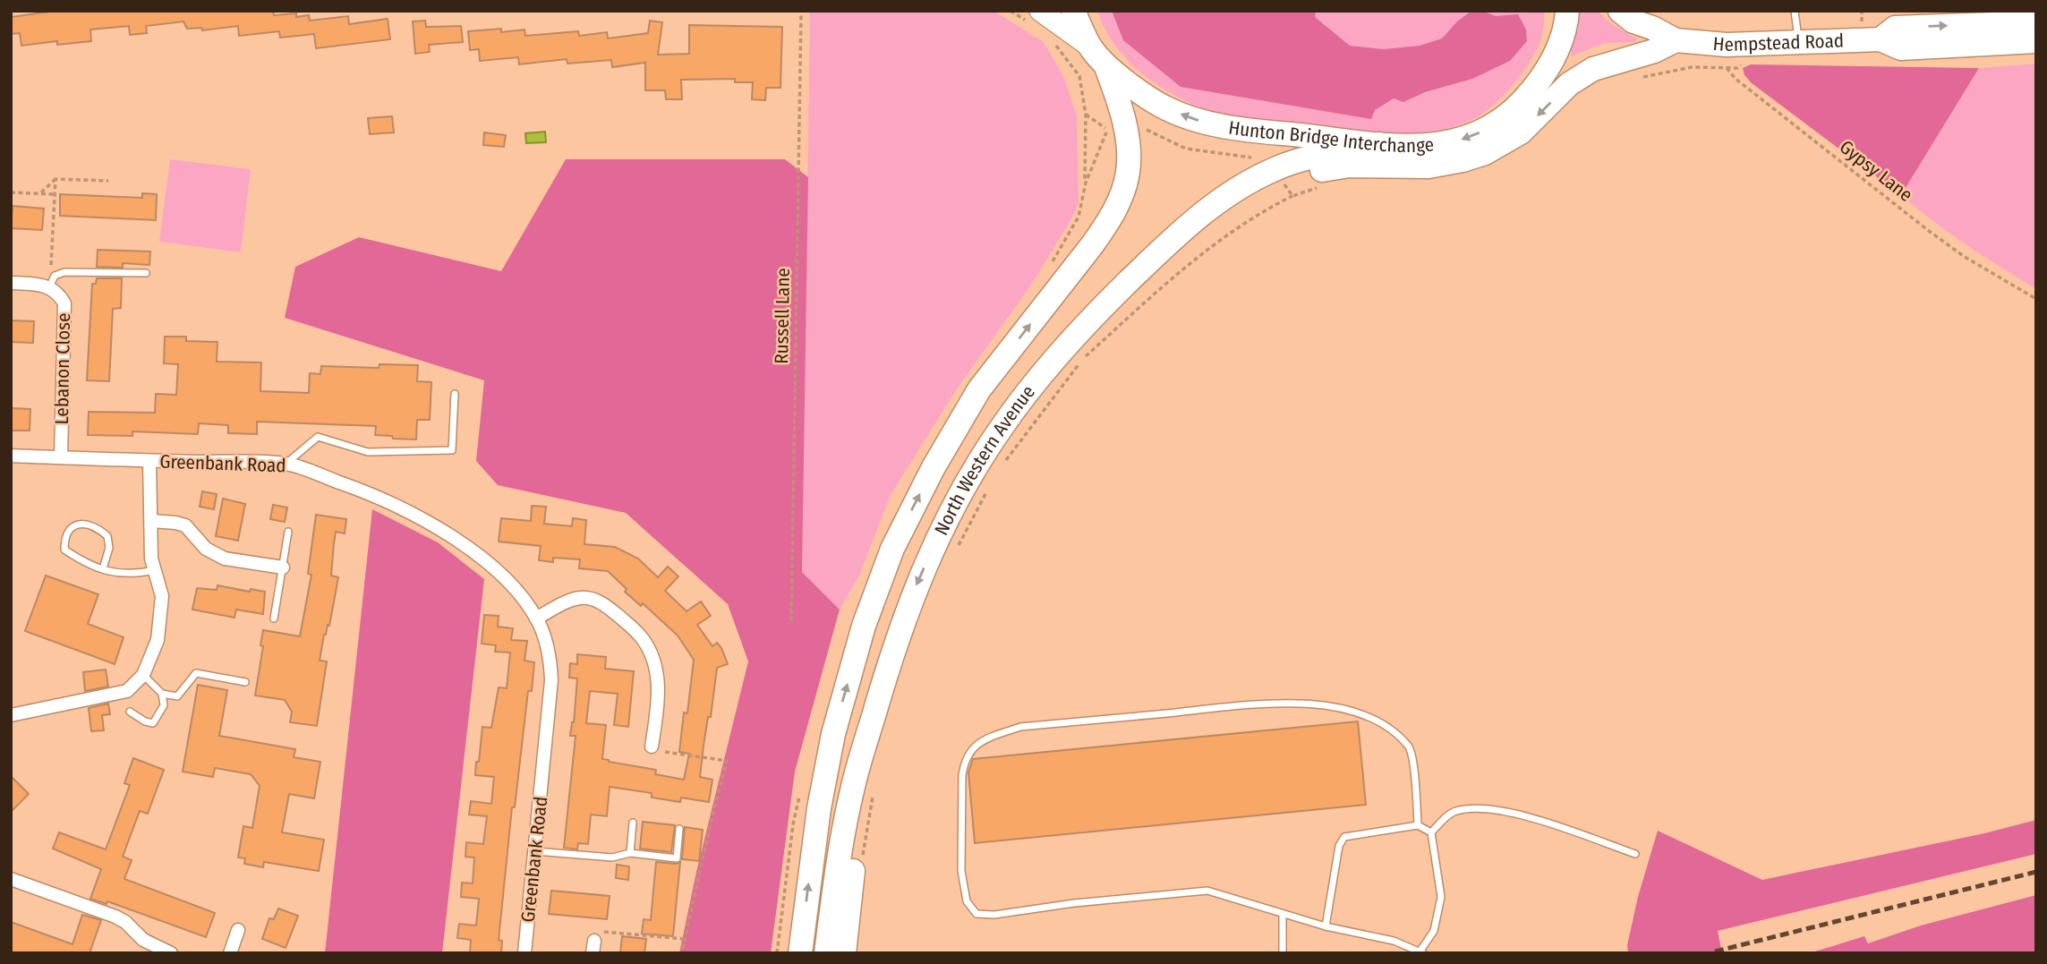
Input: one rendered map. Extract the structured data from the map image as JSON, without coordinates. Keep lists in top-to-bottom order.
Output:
{
  "streets": {
    "highway": ["Hempstead Road", "Hunton Bridge Interchange", "North Western Avenue"],
    "street": ["Lebanon Close", "Greenbank Road"],
    "path": ["Gypsy Lane", "Russell Lane"]
  },
  "crossings": [
    ["Hunton Bridge Interchange", "North Western Avenue"],
    ["Lebanon Close", "Greenbank Road"]
  ],
  "one_way": ["Hunton Bridge Interchange"]
}
